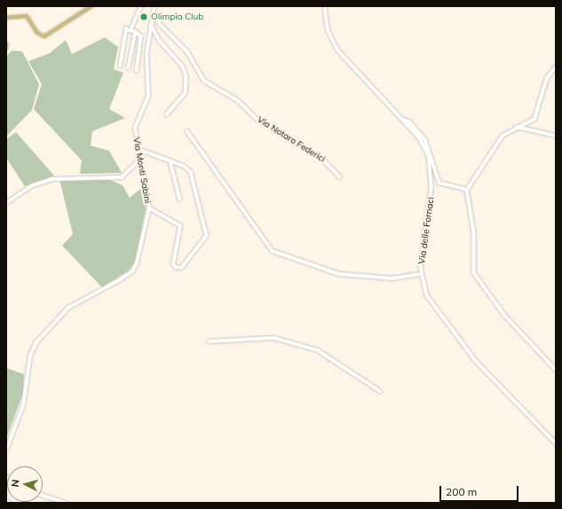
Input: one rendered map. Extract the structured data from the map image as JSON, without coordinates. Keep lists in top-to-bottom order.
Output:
{
  "streets": {
    "street": ["Via Notaro Federici", "Via Monti Sabini", "Via delle Fornaci"]
  },
  "crossings": [
    ["Via Notaro Federici", "Via Monti Sabini"]
  ],
  "places": ["Olimpia Club"],
  "scale_bar": "200 m",
  "north": "left"
}
